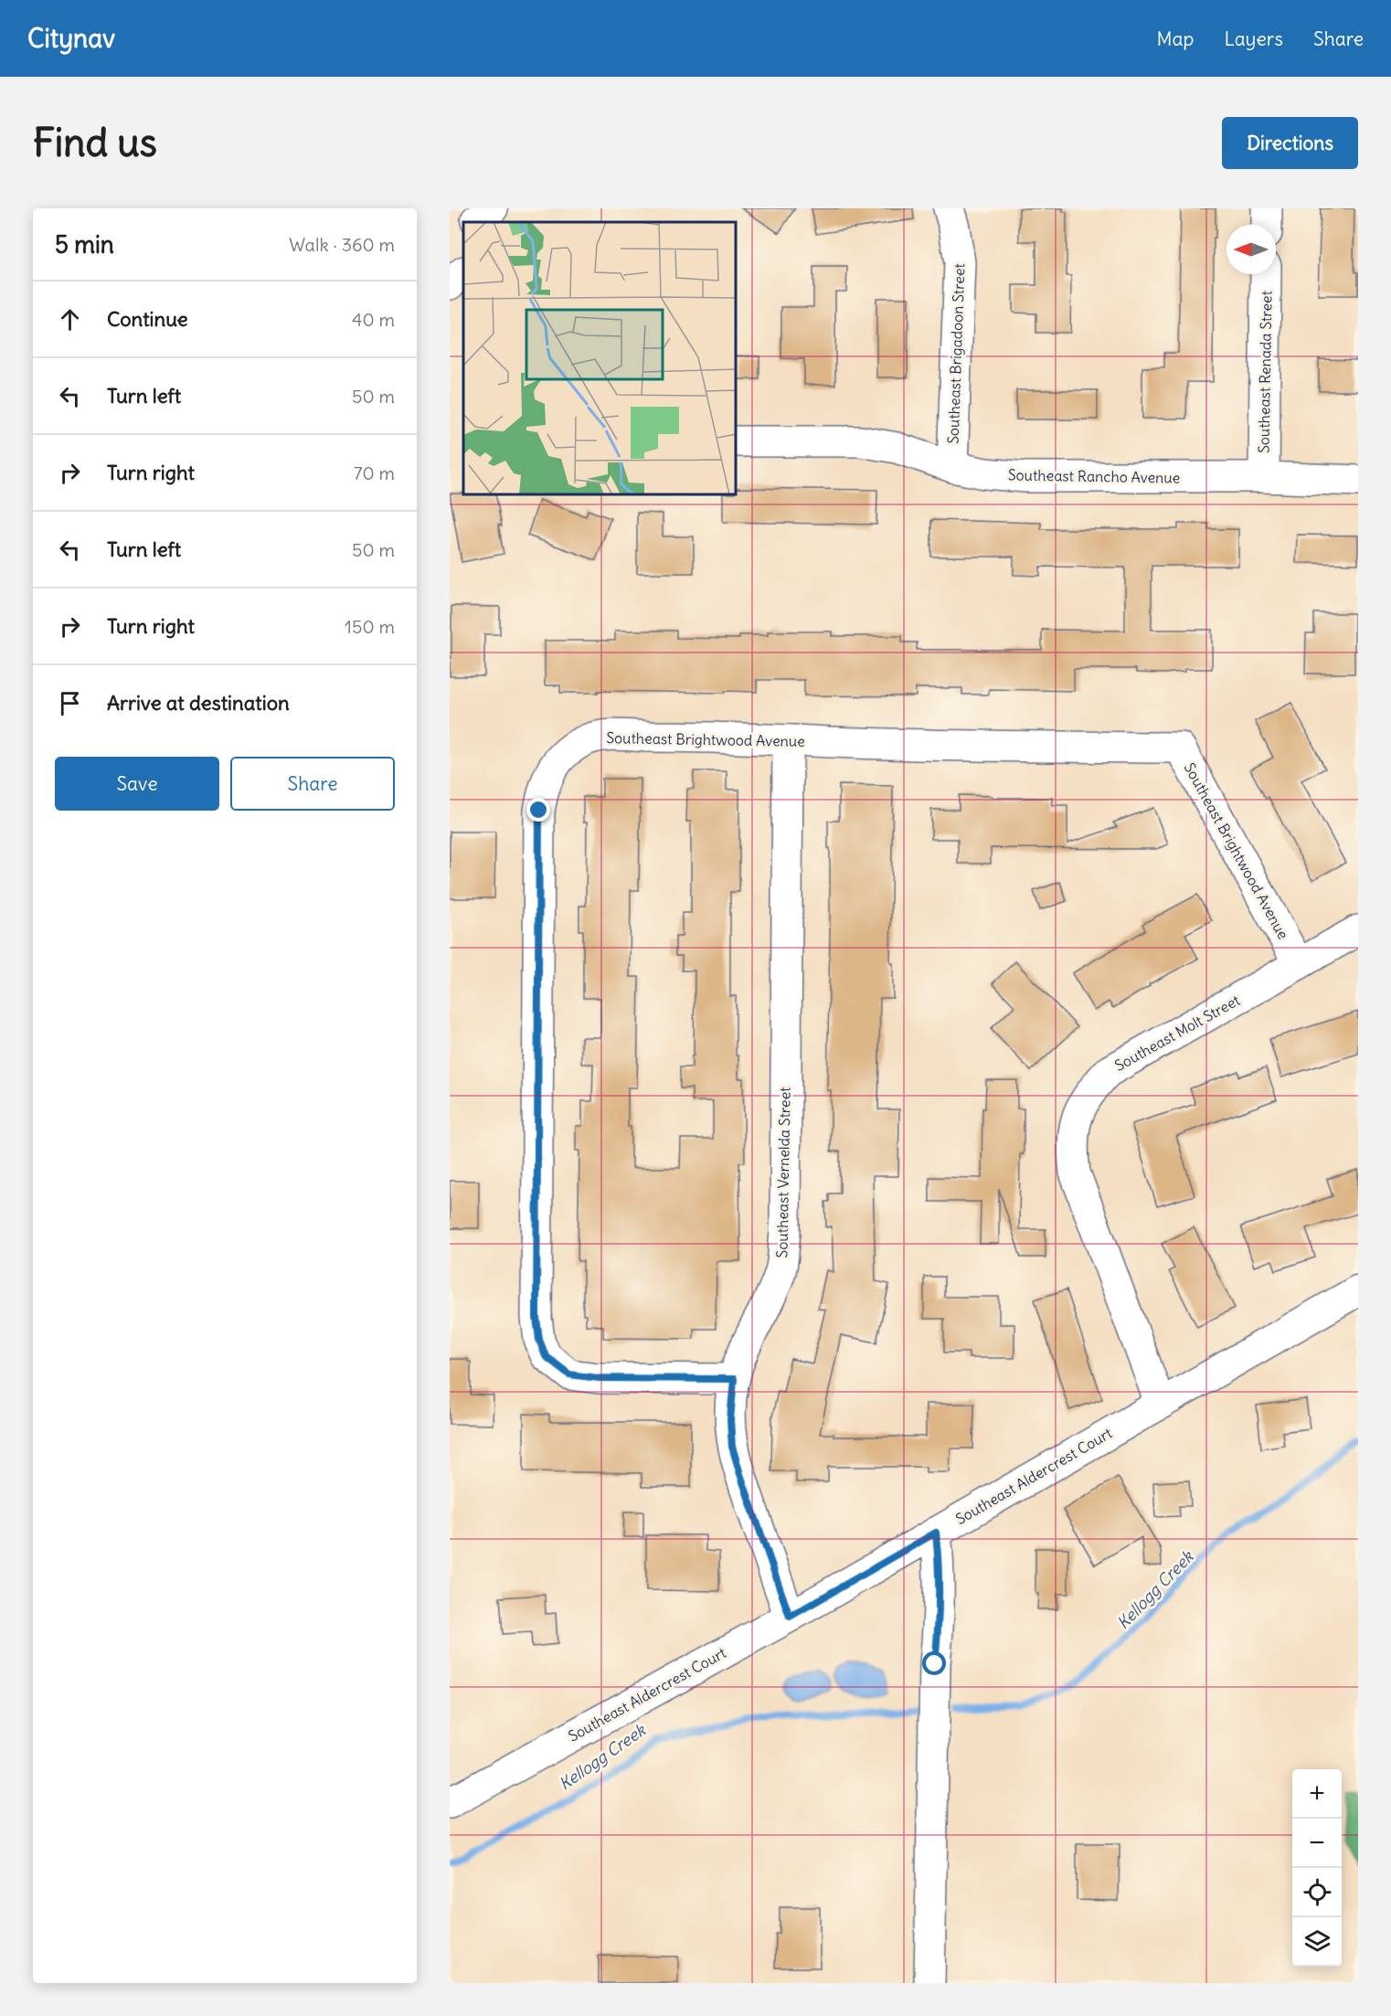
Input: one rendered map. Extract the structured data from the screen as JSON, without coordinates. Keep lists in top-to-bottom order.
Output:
{
  "streets": {
    "street": [
      "Southeast Brigadoon Street",
      "Southeast Renada Street",
      "Southeast Rancho Avenue",
      "Southeast Brightwood Avenue",
      "Southeast Molt Street",
      "Southeast Vernelda Street",
      "Southeast Aldercrest Court"
    ]
  },
  "crossings": [
    ["Southeast Brigadoon Street", "Southeast Rancho Avenue"],
    ["Southeast Renada Street", "Southeast Rancho Avenue"],
    ["Southeast Brightwood Avenue", "Southeast Molt Street"],
    ["Southeast Brightwood Avenue", "Southeast Vernelda Street"],
    ["Southeast Molt Street", "Southeast Aldercrest Court"],
    ["Southeast Vernelda Street", "Southeast Aldercrest Court"]
  ],
  "water": ["Kellogg Creek"],
  "north": "left",
  "page": {
    "header": "Citynav",
    "nav": ["Map", "Layers", "Share"],
    "buttons": [
      "Directions",
      ["Save", "Share"]
    ],
    "title": "Find us",
    "heading": ["5 min", "Walk · 360 m"],
    "list": [
      ["Continue", "40 m"],
      ["Turn left", "50 m"],
      ["Turn right", "70 m"],
      ["Turn left", "50 m"],
      ["Turn right", "150 m"],
      "Arrive at destination"
    ],
    "map_buttons": ["+", "−"]
  }
}
